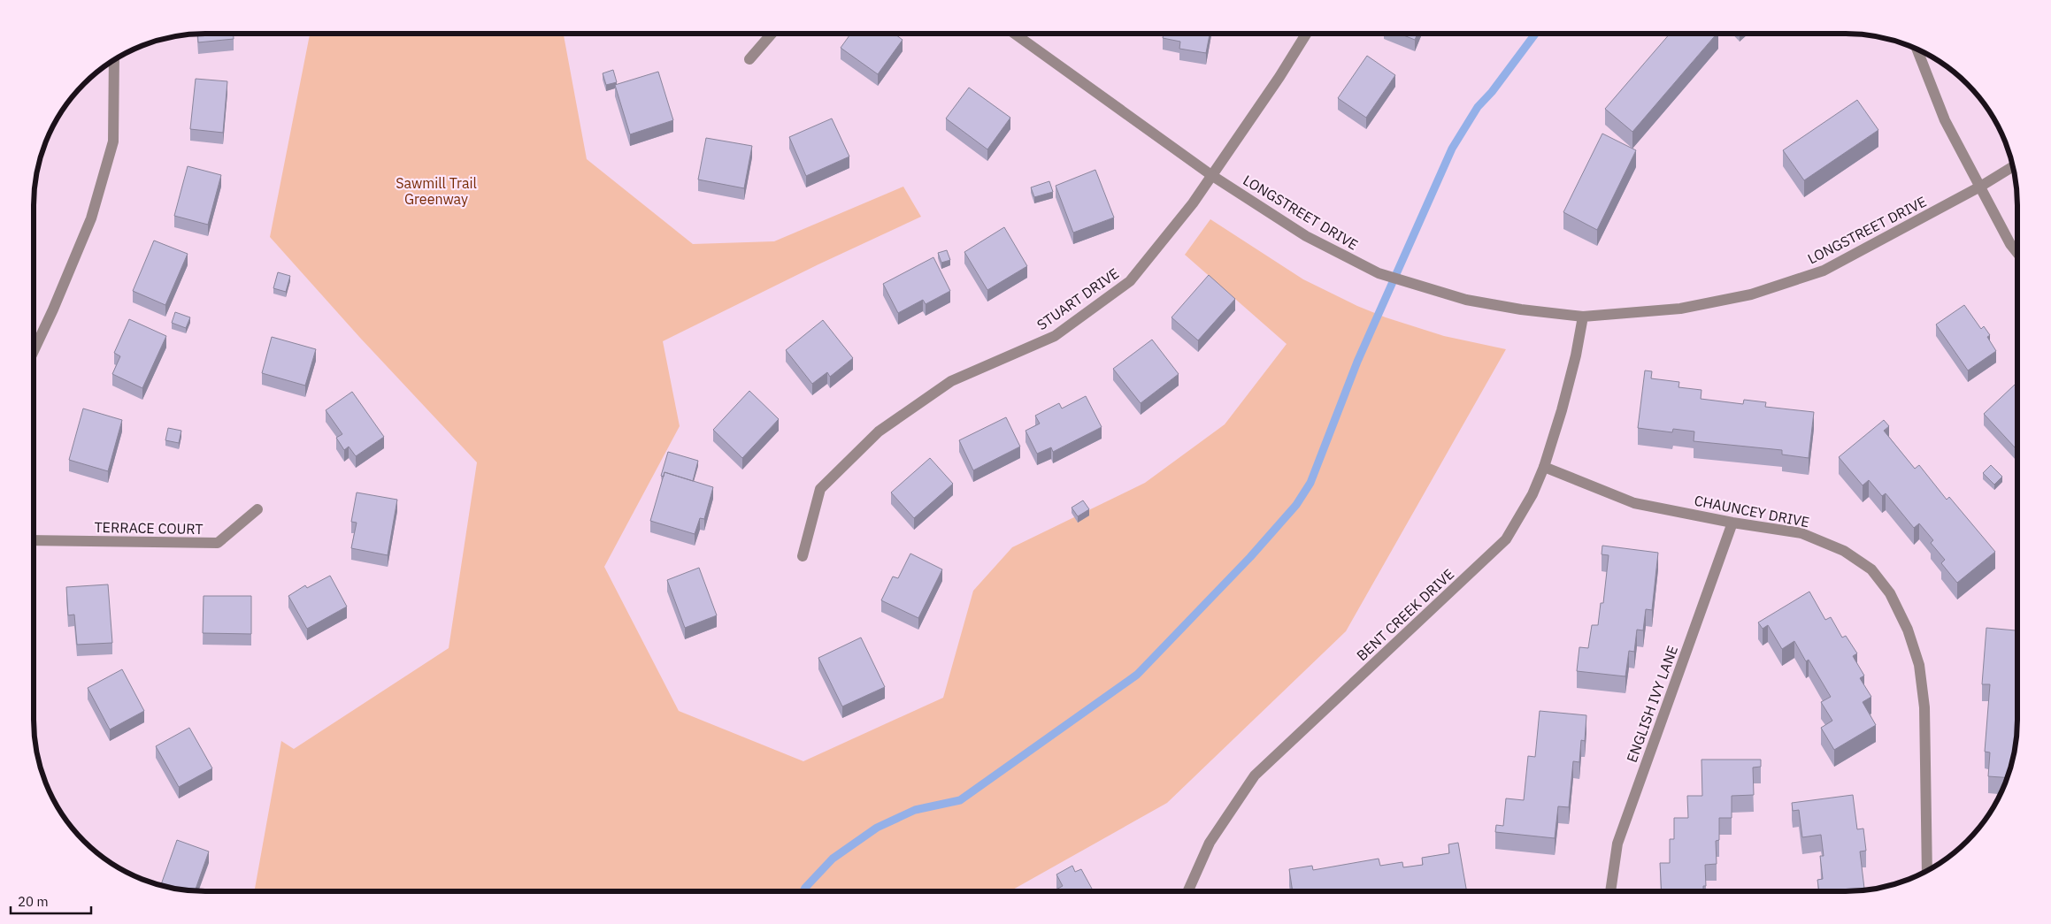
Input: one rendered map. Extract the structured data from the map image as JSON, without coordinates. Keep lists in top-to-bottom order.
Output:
{
  "streets": {
    "street": [
      "LONGSTREET DRIVE",
      "STUART DRIVE",
      "CHAUNCEY DRIVE",
      "TERRACE COURT",
      "BENT CREEK DRIVE",
      "ENGLISH IVY LANE"
    ]
  },
  "crossings": [
    ["LONGSTREET DRIVE", "STUART DRIVE"],
    ["LONGSTREET DRIVE", "BENT CREEK DRIVE"],
    ["CHAUNCEY DRIVE", "BENT CREEK DRIVE"],
    ["CHAUNCEY DRIVE", "ENGLISH IVY LANE"]
  ],
  "parks": ["Sawmill Trail Greenway"],
  "scale_bar": "20 m"
}
